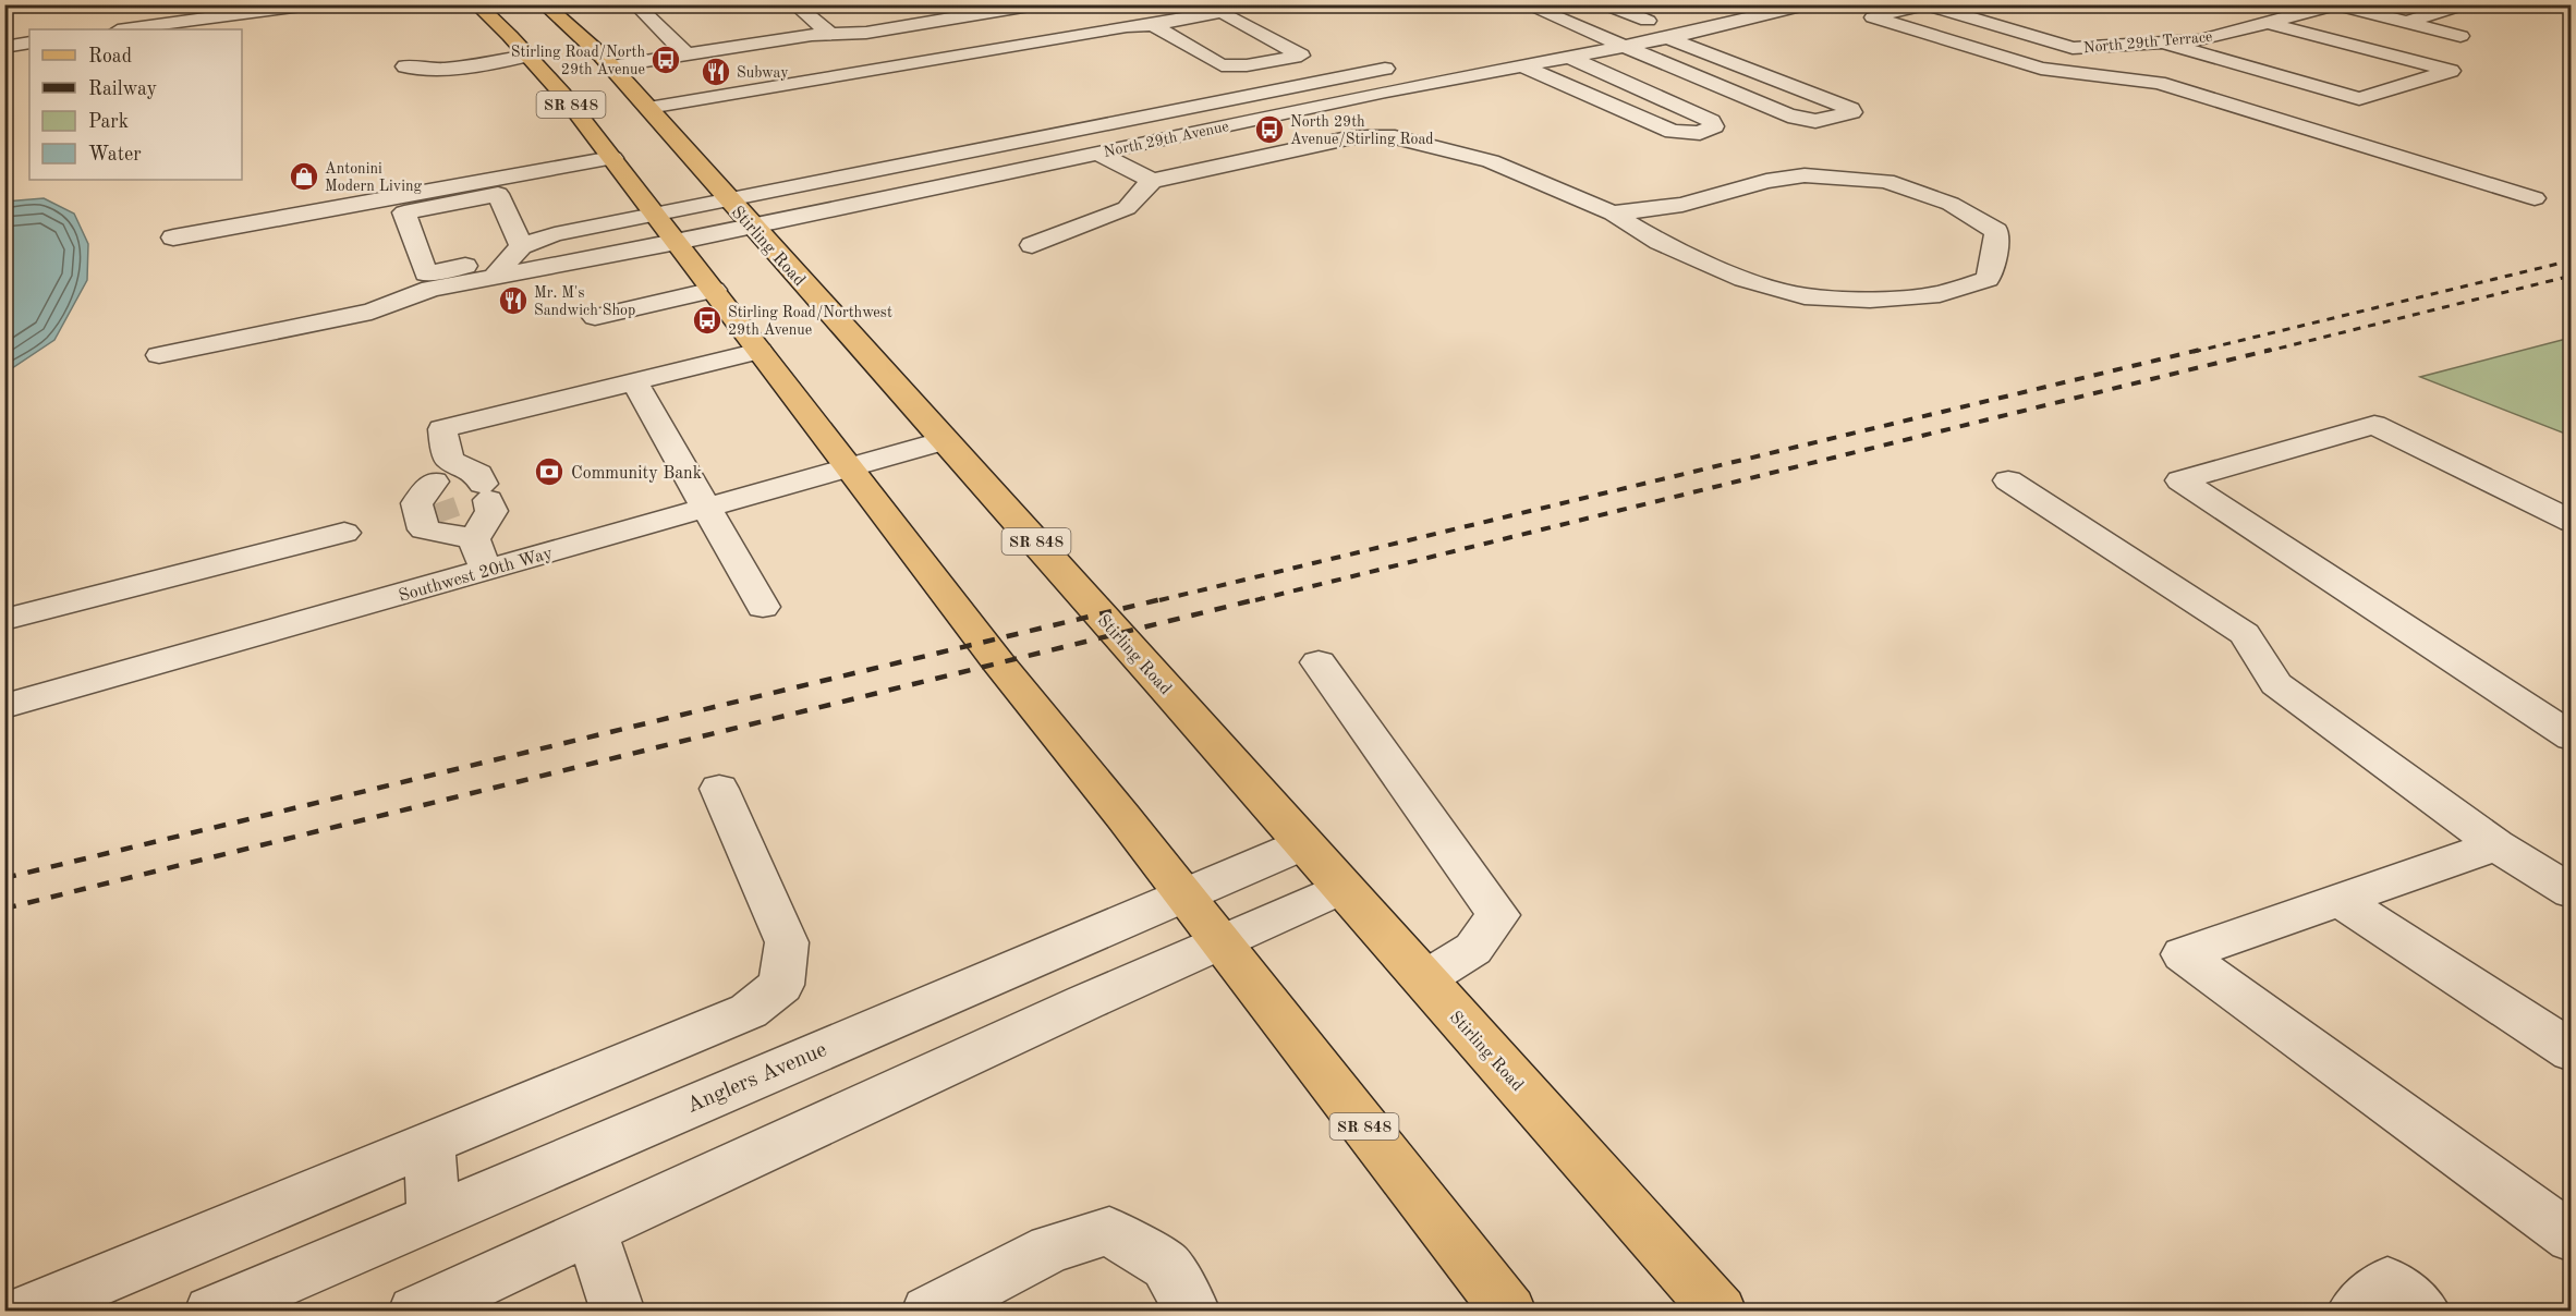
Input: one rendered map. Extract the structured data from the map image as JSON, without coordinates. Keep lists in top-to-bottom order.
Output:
{
  "streets": {
    "main road": ["SR 848", "Stirling Road"],
    "street": [
      "North 29th Terrace",
      "North 29th Avenue",
      "Southwest 20th Way",
      "Anglers Avenue"
    ]
  },
  "crossings": [
    ["SR 848", "North 29th Avenue"],
    ["SR 848", "Southwest 20th Way"],
    ["SR 848", "Anglers Avenue"],
    ["North 29th Avenue", "Stirling Road"],
    ["Stirling Road", "Southwest 20th Way"],
    ["Stirling Road", "Anglers Avenue"]
  ],
  "places": {
    "bus stop": ["Stirling Road/North 29th Avenue", "North 29th Avenue/Stirling Road", "Stirling Road/Northwest 29th Avenue"],
    "restaurant": ["Subway", "Mr. M's Sandwich Shop"],
    "shop": ["Antonini Modern Living"],
    "bank": ["Community Bank"]
  },
  "legend": [
    "Road",
    "Railway",
    "Park",
    "Water"
  ]
}
